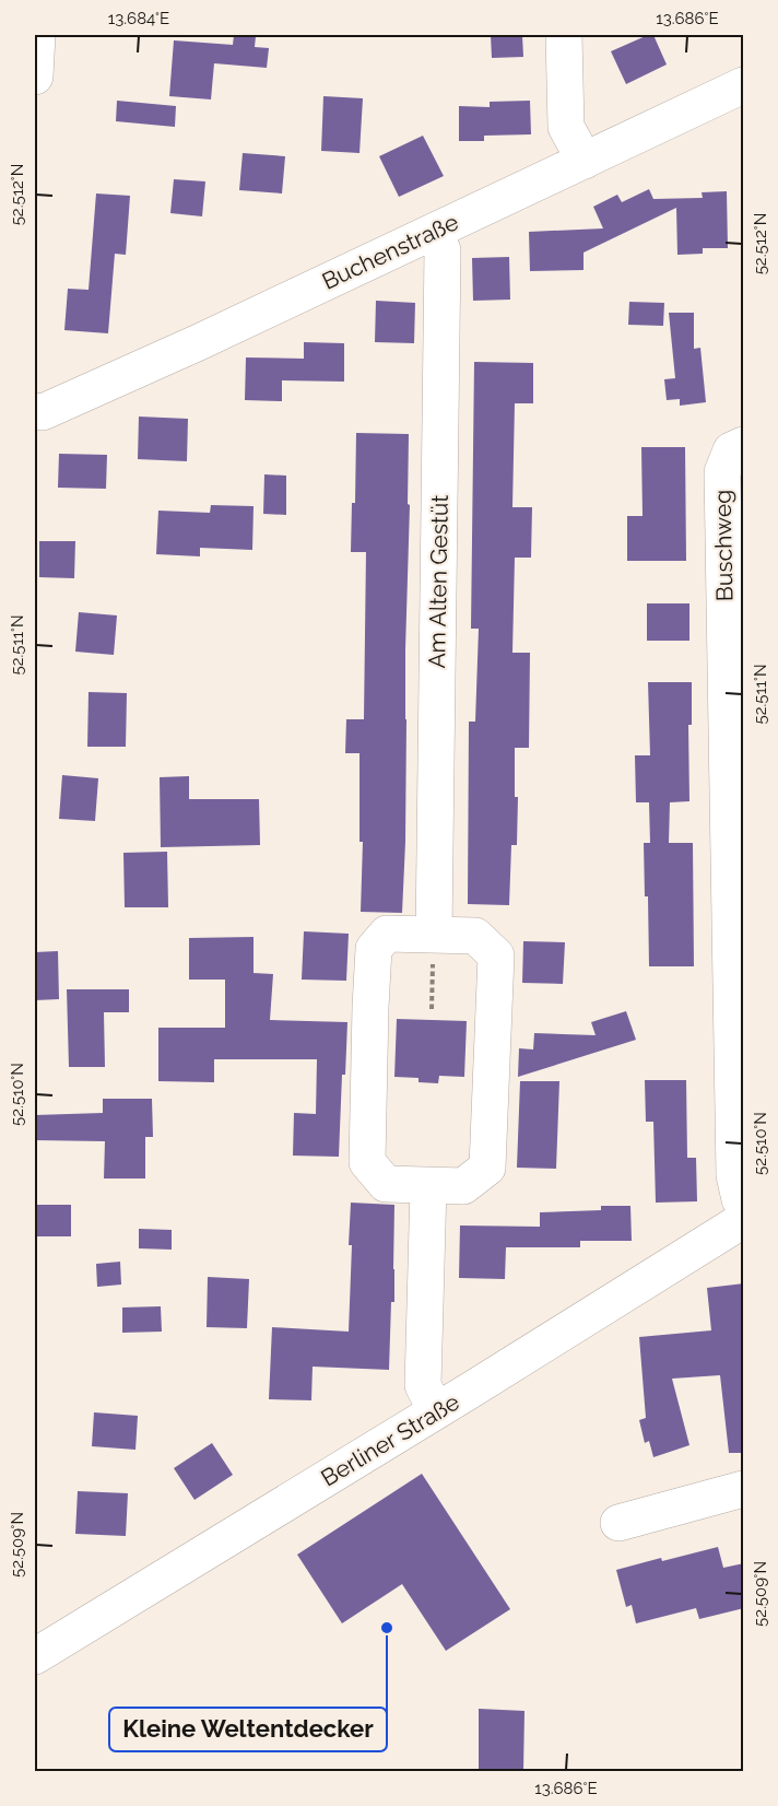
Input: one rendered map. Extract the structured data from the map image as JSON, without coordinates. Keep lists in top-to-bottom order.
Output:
{
  "streets": {
    "street": [
      "Buchenstraße",
      "Buschweg",
      "Am Alten Gestüt",
      "Berliner Straße"
    ]
  },
  "crossings": [
    ["Buchenstraße", "Am Alten Gestüt"]
  ],
  "places": ["Kleine Weltentdecker"],
  "coordinates": [
    "13.684°E",
    "13.686°E",
    "52.512°N",
    "52.511°N",
    "52.510°N",
    "52.509°N"
  ]
}
